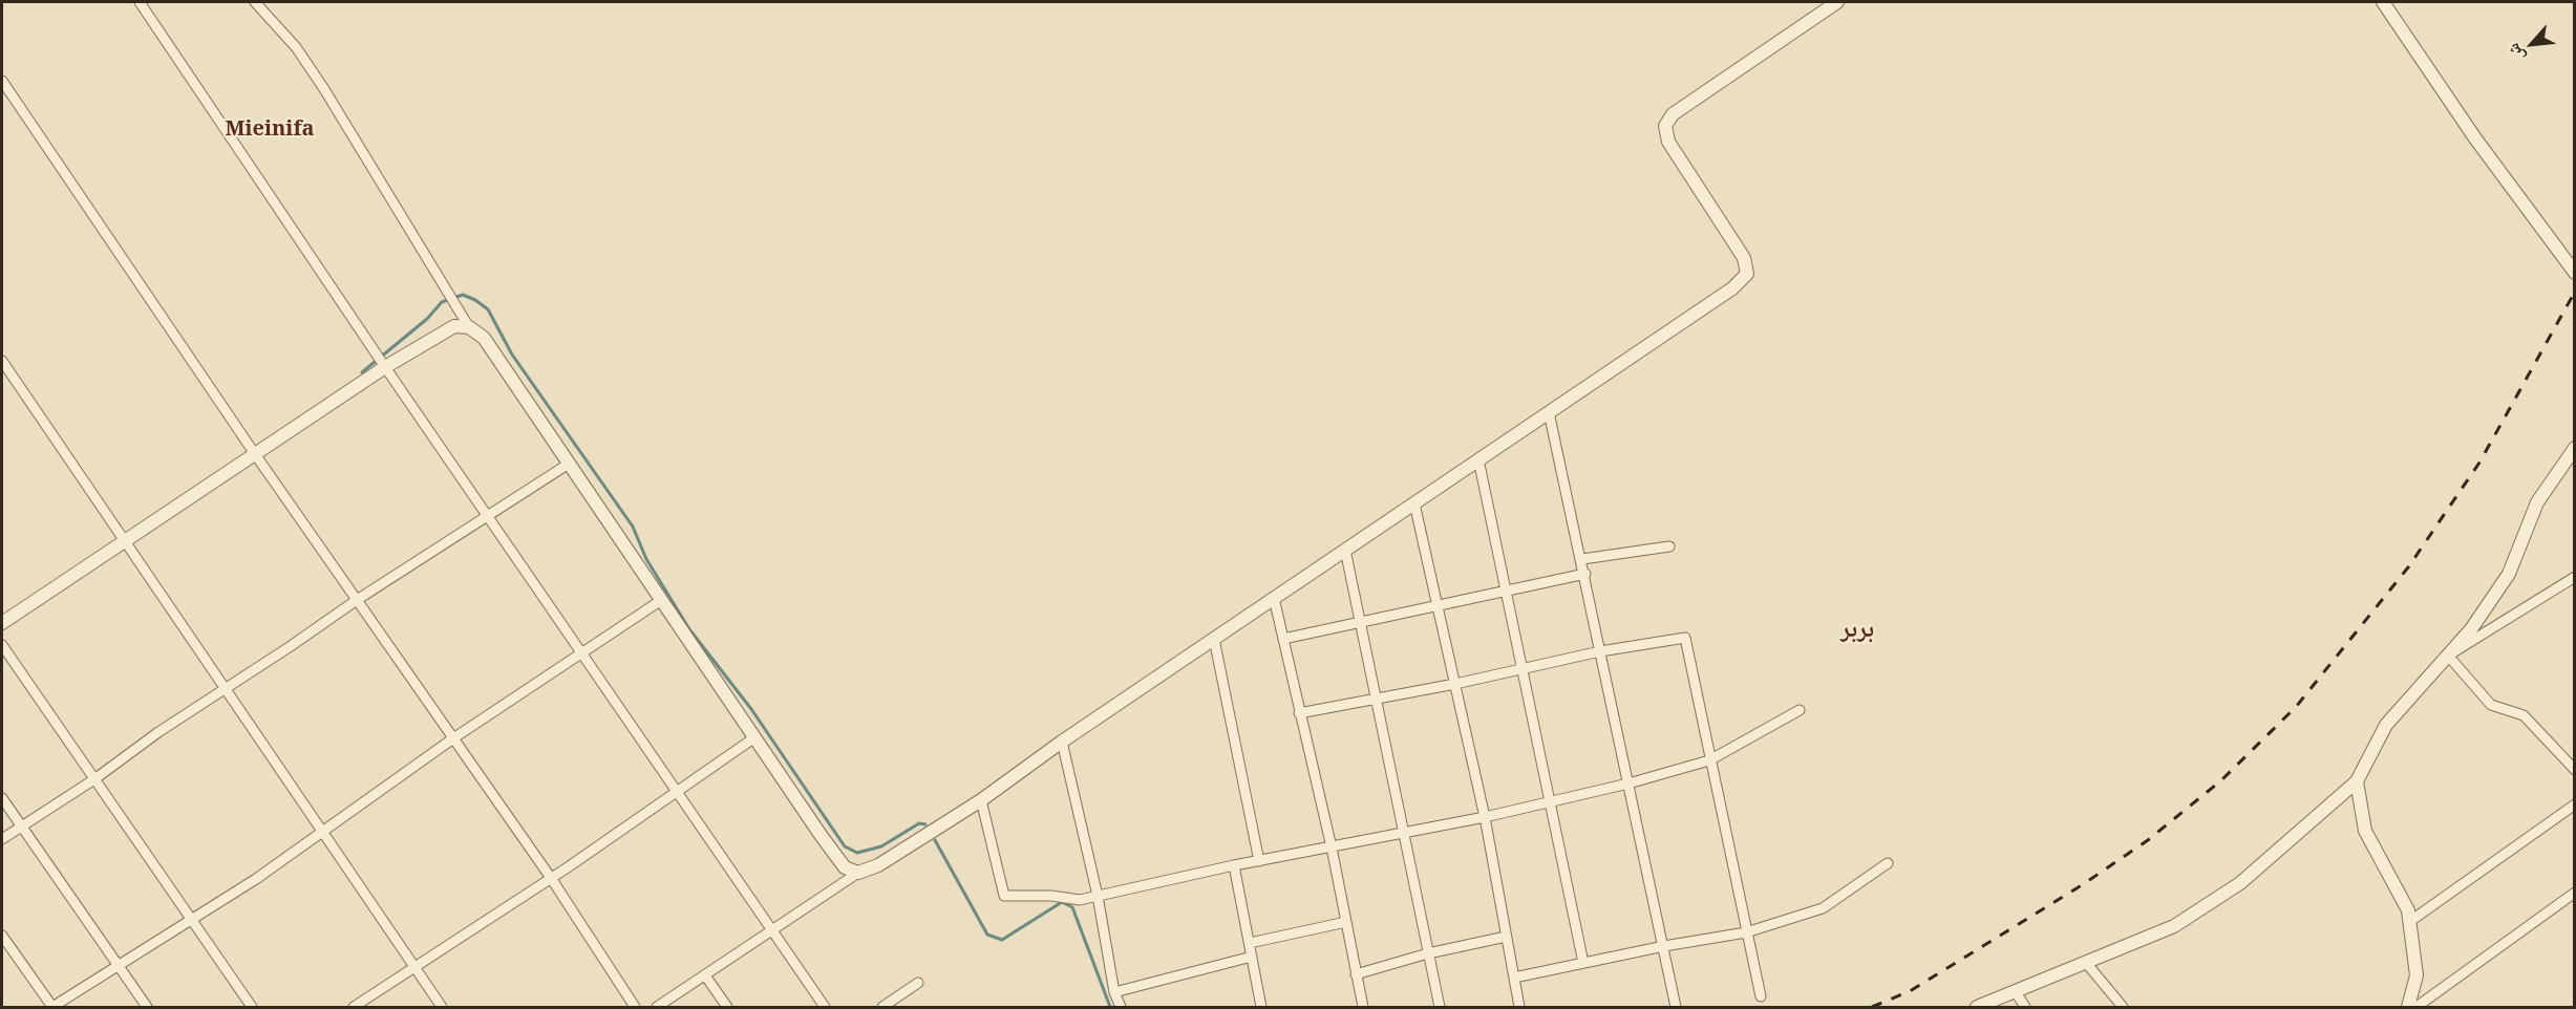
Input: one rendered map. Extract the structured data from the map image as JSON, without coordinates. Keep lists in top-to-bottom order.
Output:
{
  "districts": ["Mieinifa", "بربر"],
  "north": "bottom left"
}
